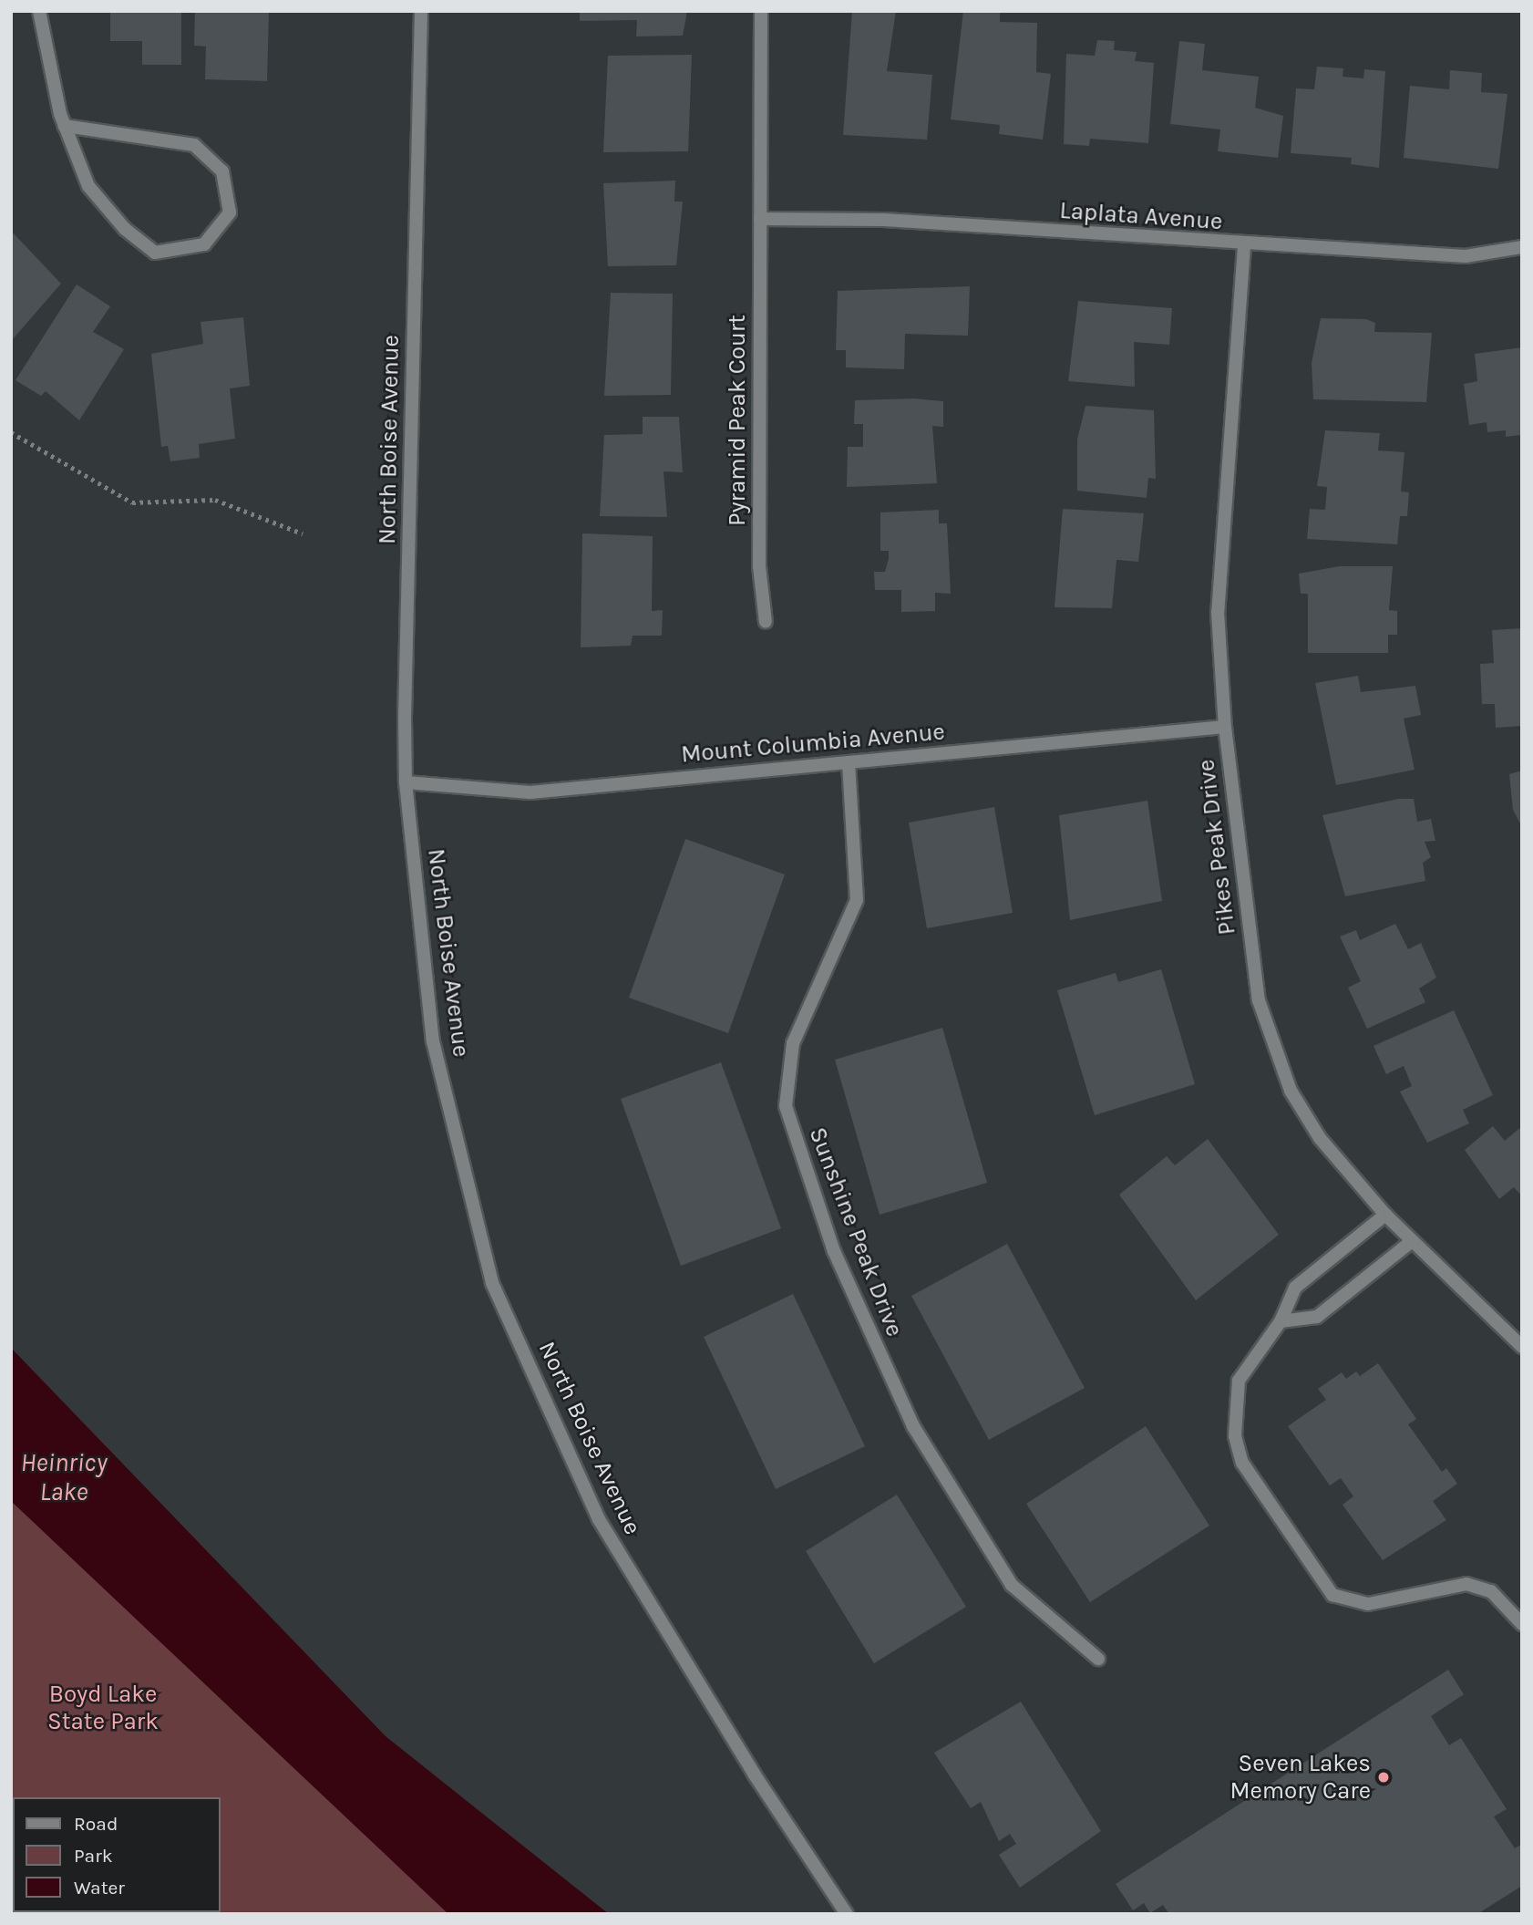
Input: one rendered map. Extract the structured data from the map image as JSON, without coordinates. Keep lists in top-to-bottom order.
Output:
{
  "streets": {
    "street": [
      "Laplata Avenue",
      "Pyramid Peak Court",
      "North Boise Avenue",
      "Mount Columbia Avenue",
      "Pikes Peak Drive",
      "Sunshine Peak Drive"
    ]
  },
  "crossings": [
    ["Laplata Avenue", "Pyramid Peak Court"],
    ["Laplata Avenue", "Pikes Peak Drive"],
    ["North Boise Avenue", "Mount Columbia Avenue"],
    ["Mount Columbia Avenue", "Pikes Peak Drive"],
    ["Mount Columbia Avenue", "Sunshine Peak Drive"]
  ],
  "water": ["Heinricy Lake"],
  "parks": ["Boyd Lake State Park"],
  "places": ["Seven Lakes Memory Care"],
  "legend": ["Road", "Park", "Water"]
}
